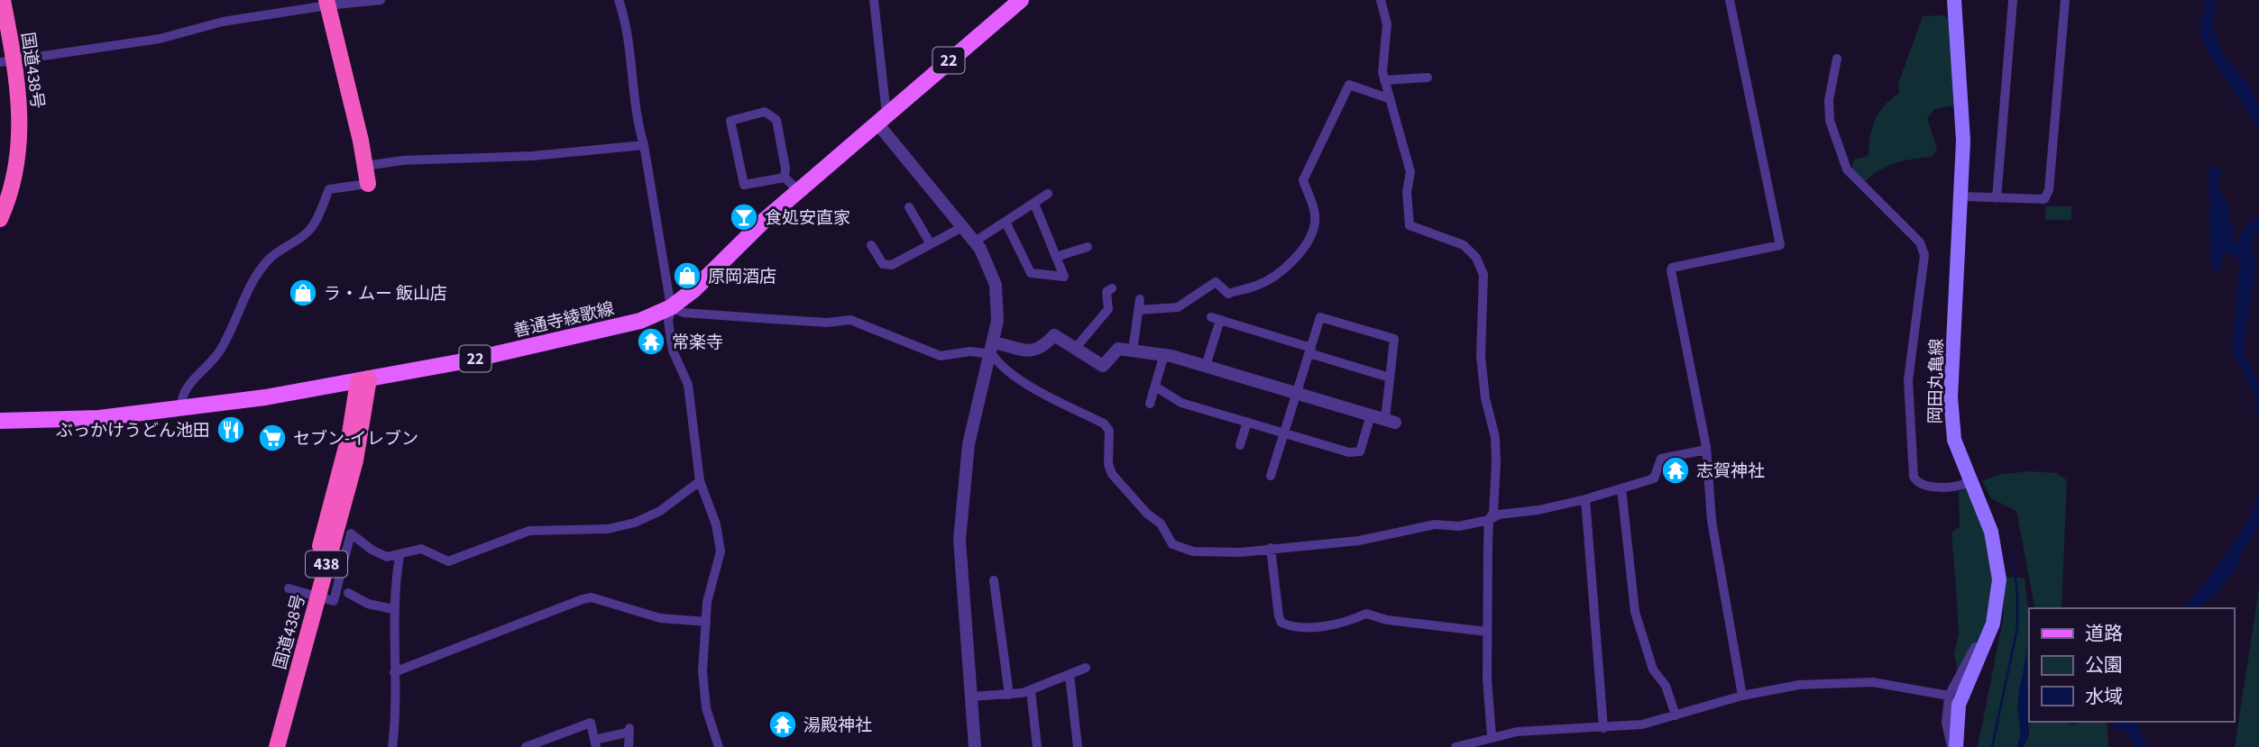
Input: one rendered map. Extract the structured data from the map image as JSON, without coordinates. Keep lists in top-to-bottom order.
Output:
{
  "streets": {
    "highway": ["国道438号", "438"],
    "main road": ["22", "善通寺綾歌線", "岡田丸亀線"]
  },
  "crossings": [
    ["国道438号", "善通寺綾歌線"]
  ],
  "places": {
    "bar": ["食処安直家"],
    "shop": ["原岡酒店", "ラ・ムー 飯山店"],
    "temple": ["常楽寺", "志賀神社", "湯殿神社"],
    "restaurant": ["ぶっかけうどん池田"],
    "supermarket": ["セブン-イレブン"]
  },
  "legend": ["道路", "公園", "水域"]
}
